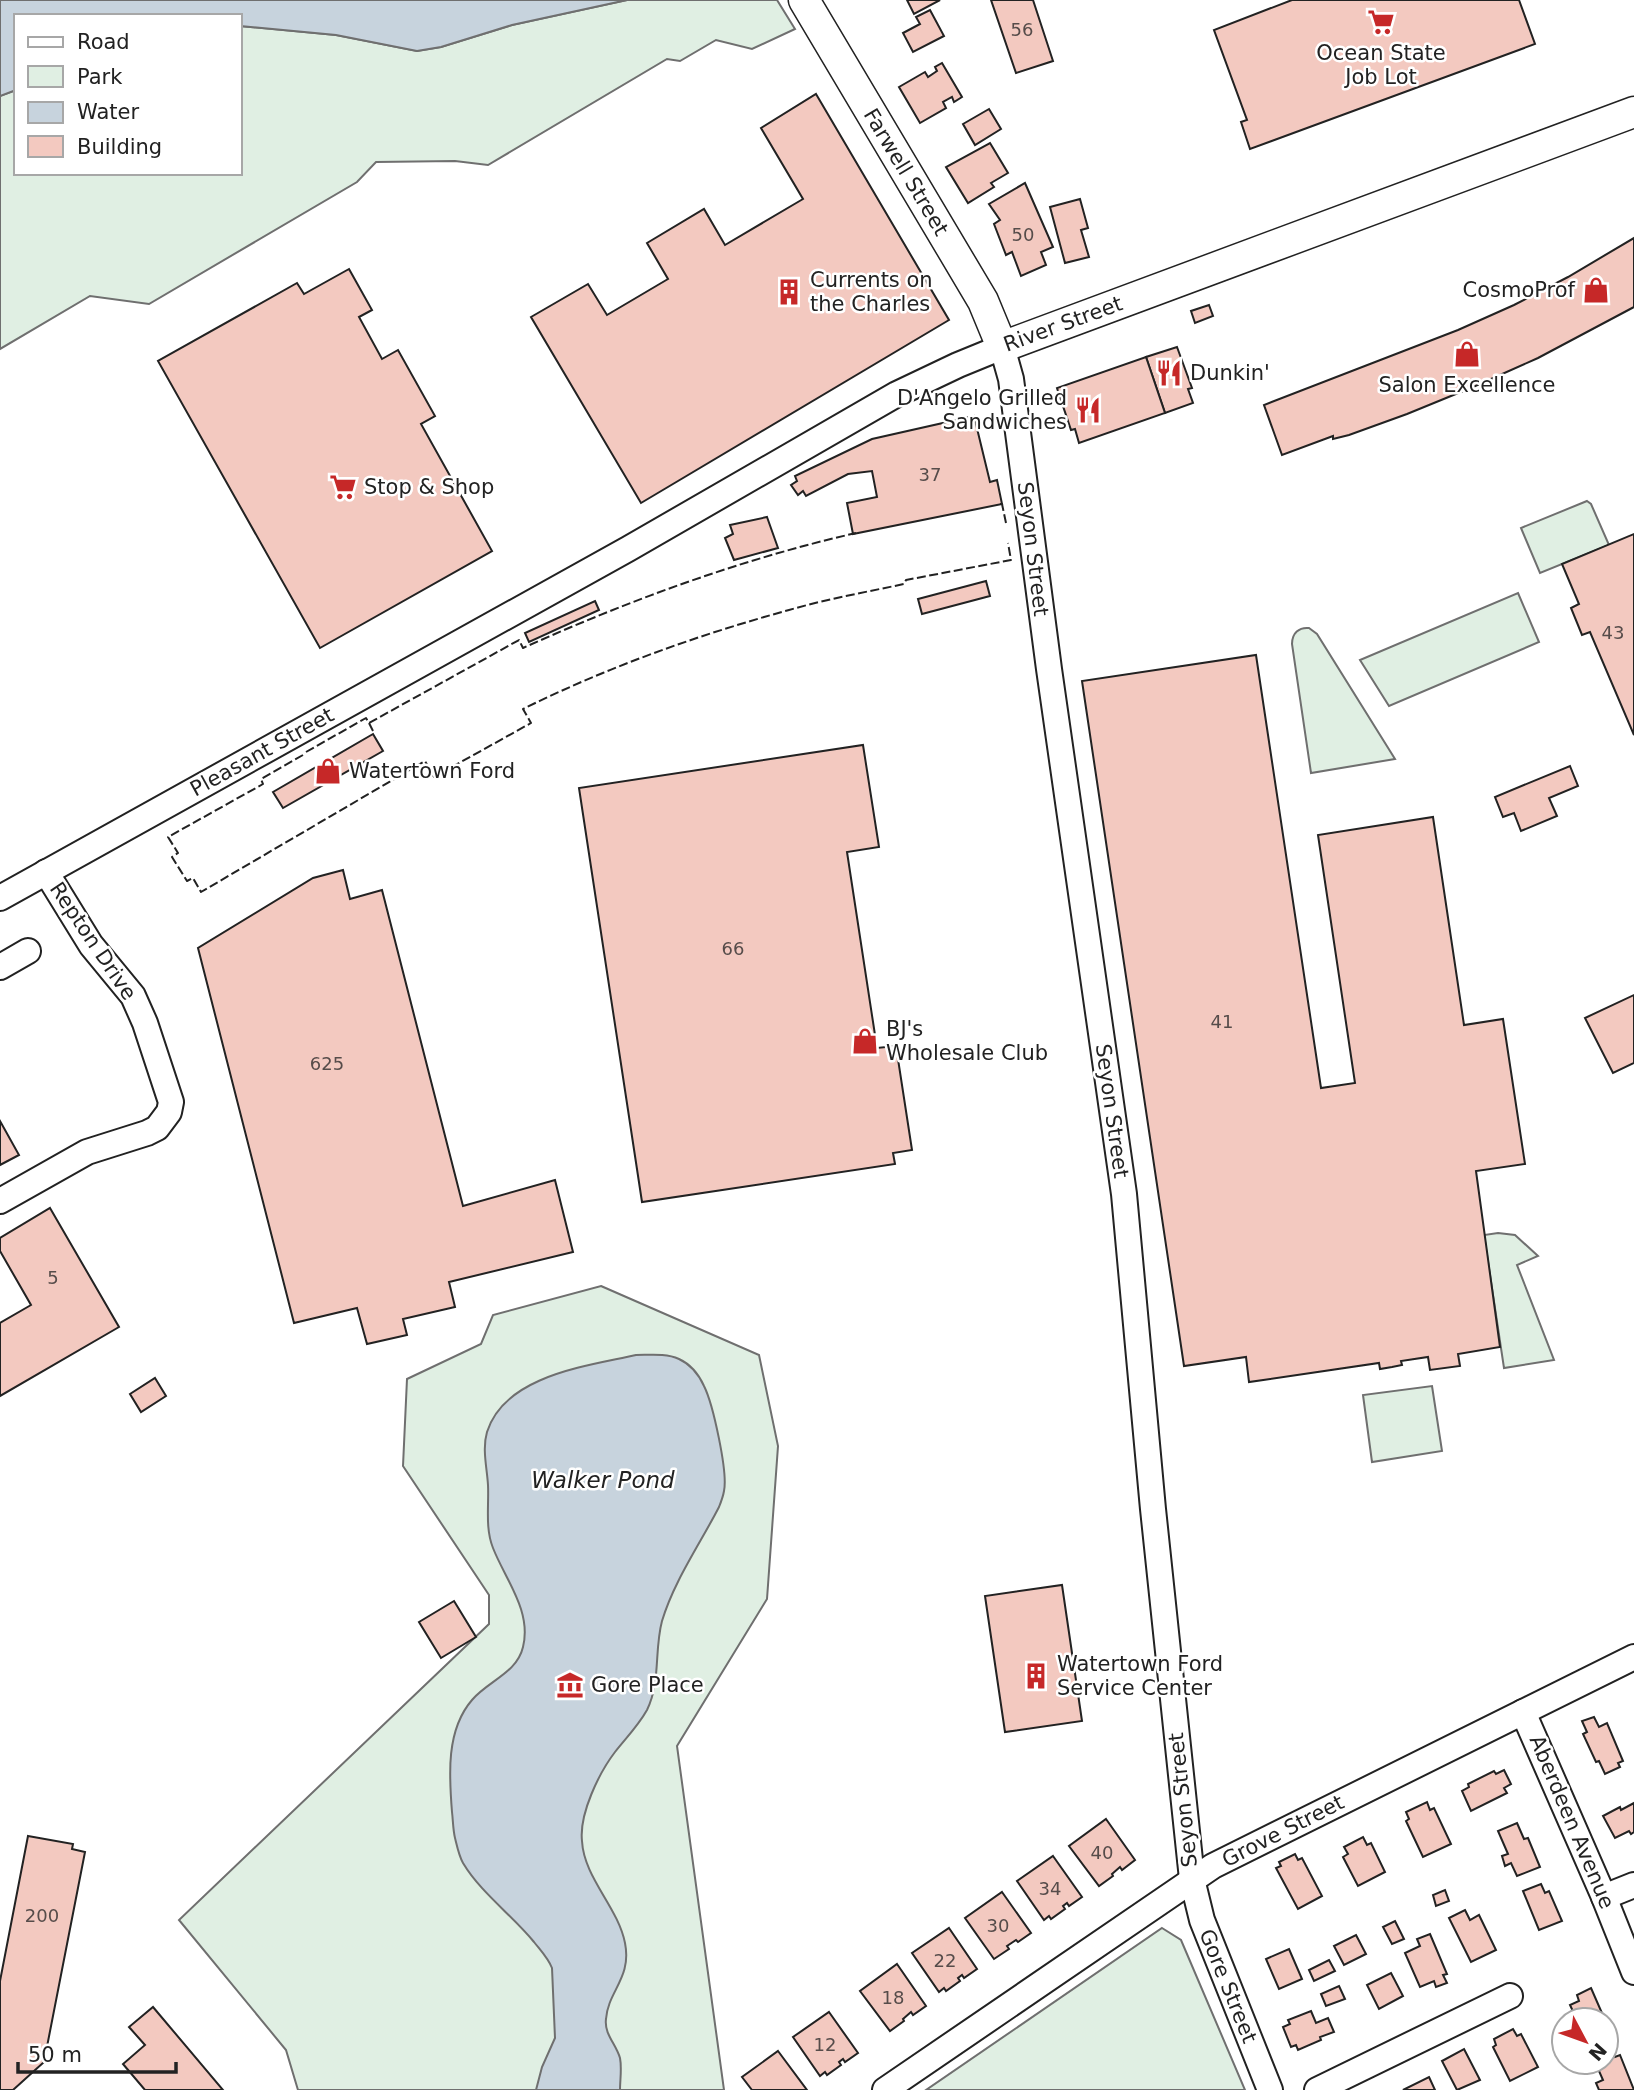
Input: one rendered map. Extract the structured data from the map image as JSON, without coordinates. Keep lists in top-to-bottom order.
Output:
{
  "streets": {
    "main road": ["Farwell Street", "River Street"],
    "street": [
      "Seyon Street",
      "Pleasant Street",
      "Repton Drive",
      "Aberdeen Avenue",
      "Grove Street",
      "Gore Street"
    ]
  },
  "crossings": [
    ["Farwell Street", "River Street"],
    ["Farwell Street", "Seyon Street"],
    ["River Street", "Seyon Street"],
    ["River Street", "Pleasant Street"],
    ["Seyon Street", "Grove Street"],
    ["Seyon Street", "Gore Street"],
    ["Pleasant Street", "Repton Drive"],
    ["Aberdeen Avenue", "Grove Street"],
    ["Grove Street", "Gore Street"]
  ],
  "water": ["Walker Pond"],
  "places": {
    "supermarket": ["Ocean State Job Lot", "Stop & Shop"],
    "shop": [
      "CosmoProf",
      "Salon Excellence",
      "Watertown Ford",
      "BJ's Wholesale Club"
    ],
    "building": ["Currents on the Charles", "Watertown Ford Service Center"],
    "restaurant": ["Dunkin'", "D'Angelo Grilled Sandwiches"],
    "museum": ["Gore Place"]
  },
  "house_numbers": [
    "56",
    "50",
    "37",
    "43",
    "66",
    "41",
    "625",
    "5",
    "40",
    "34",
    "200",
    "30",
    "22",
    "18",
    "12"
  ],
  "legend": [
    "Road",
    "Park",
    "Water",
    "Building"
  ],
  "scale_bar": "50 m",
  "north": "bottom right"
}
